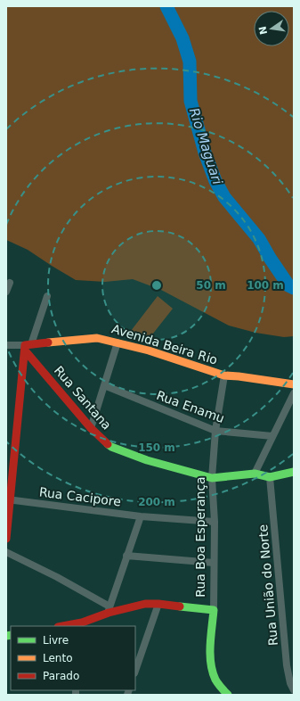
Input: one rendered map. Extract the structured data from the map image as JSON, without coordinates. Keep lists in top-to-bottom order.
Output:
{
  "streets": {
    "street": [
      "Avenida Beira Rio",
      "Rua Santana",
      "Rua Enamu",
      "Rua Cacipore",
      "Rua Boa Esperança",
      "Rua União do Norte"
    ]
  },
  "crossings": [
    ["Avenida Beira Rio", "Rua Santana"],
    ["Avenida Beira Rio", "Rua Boa Esperança"],
    ["Rua Santana", "Rua Boa Esperança"],
    ["Rua Santana", "Rua União do Norte"],
    ["Rua Enamu", "Rua Boa Esperança"],
    ["Rua Cacipore", "Rua Boa Esperança"]
  ],
  "water": ["Rio Maguari"],
  "legend": ["Livre", "Lento", "Parado"],
  "north": "left",
  "rings": [
    "50 m",
    "100 m",
    "150 m",
    "200 m"
  ]
}
